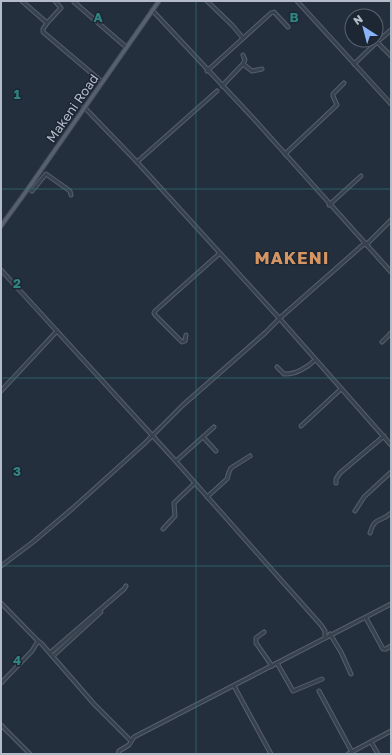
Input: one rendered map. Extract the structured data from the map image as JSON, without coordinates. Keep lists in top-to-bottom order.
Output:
{
  "streets": {
    "main road": ["Makeni Road"]
  },
  "districts": ["MAKENI"],
  "north": "top left",
  "grid": {
    "columns": ["A", "B"],
    "rows": [
      "1",
      "2",
      "3",
      "4"
    ]
  }
}
